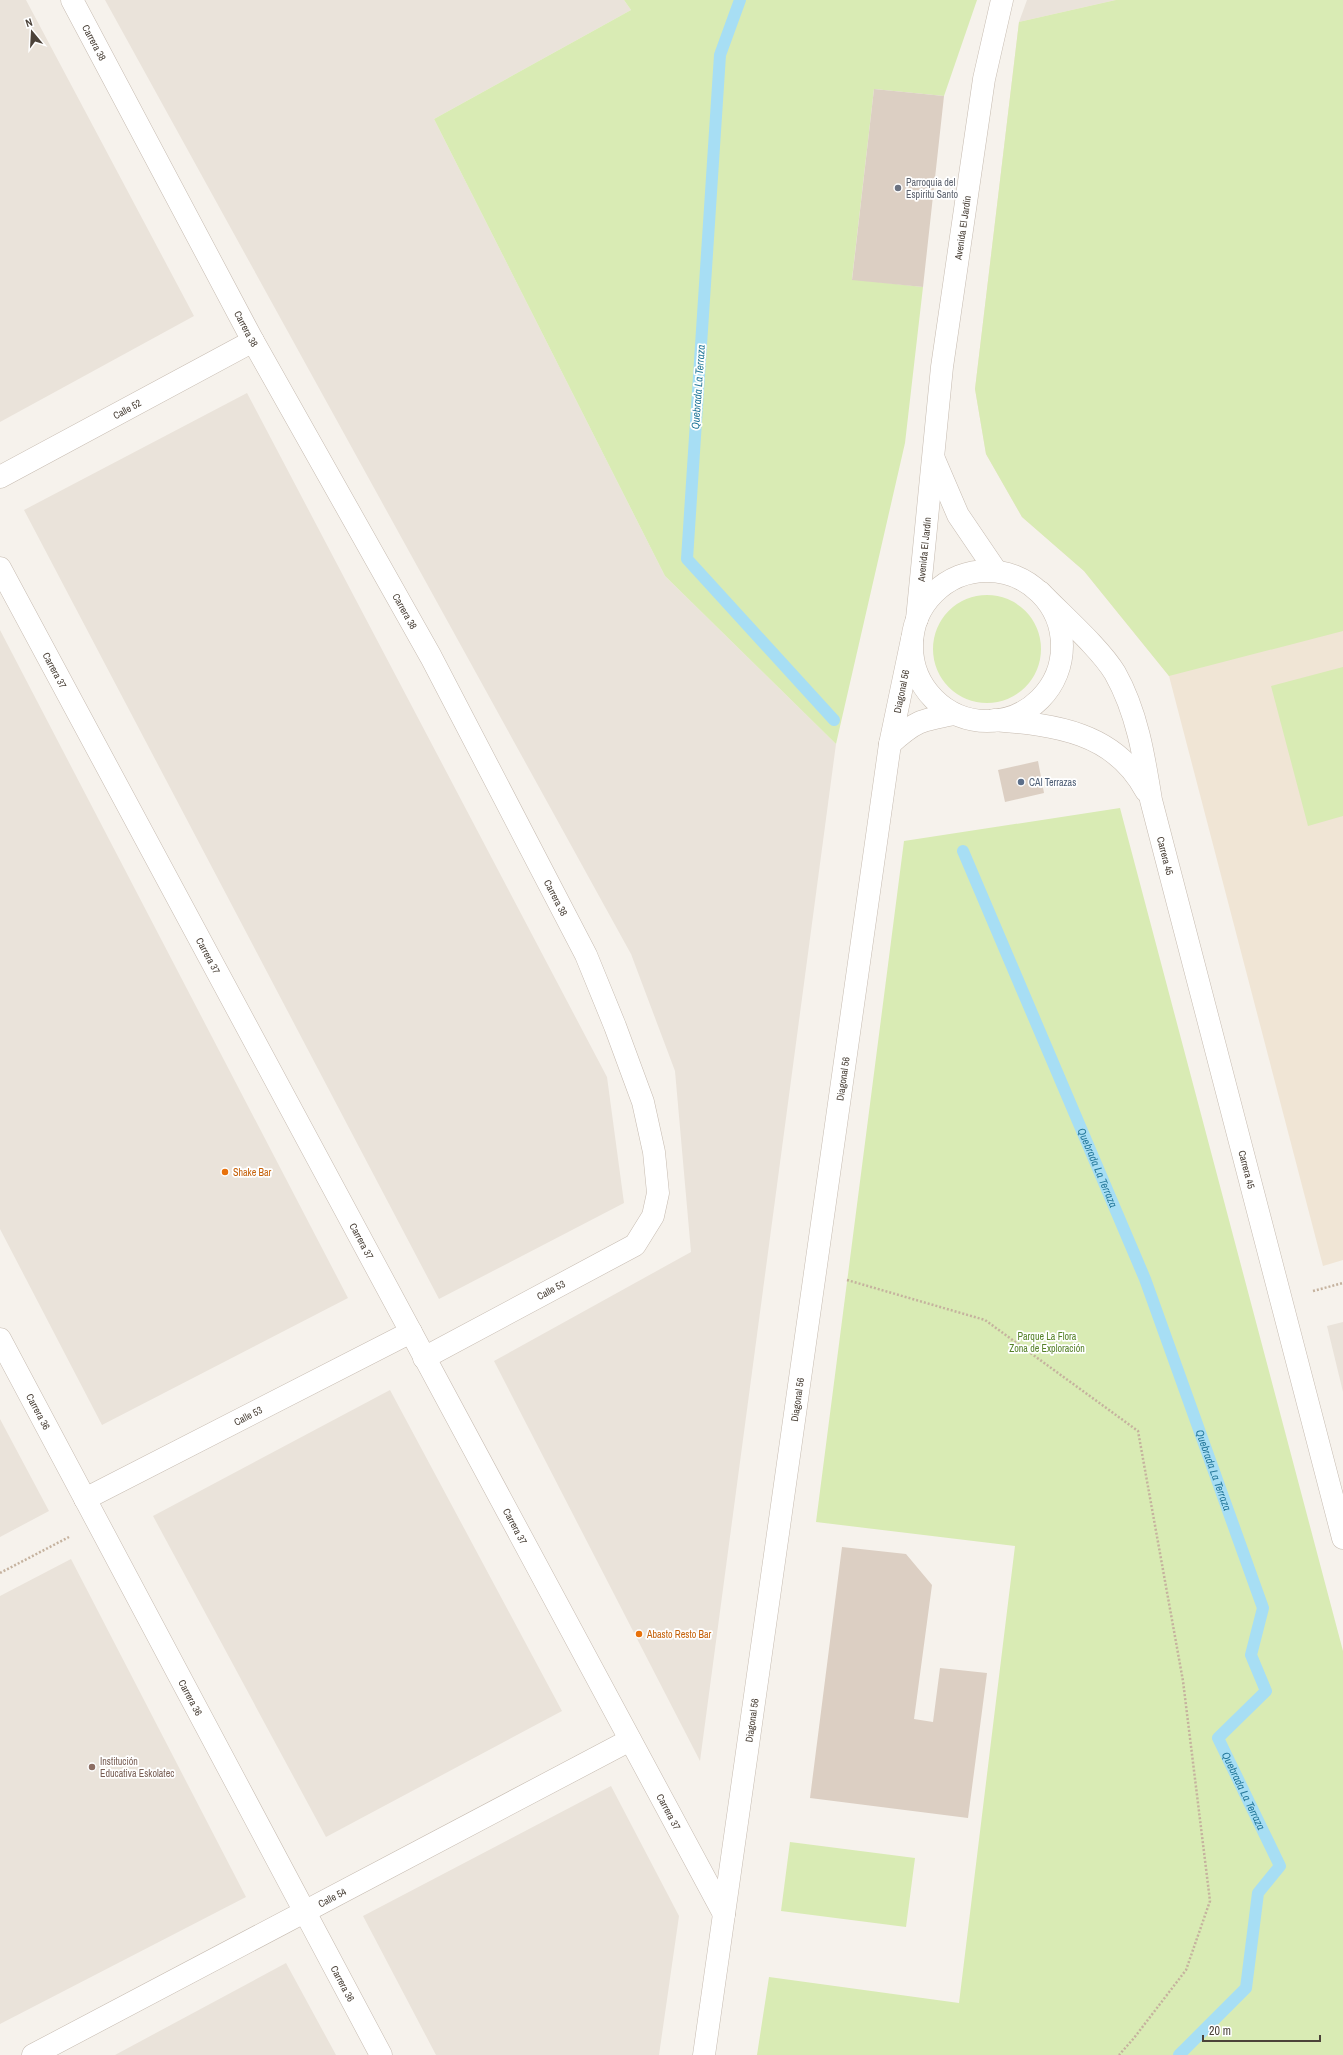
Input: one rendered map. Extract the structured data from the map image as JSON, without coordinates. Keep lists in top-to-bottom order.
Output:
{
  "streets": {
    "street": [
      "Carrera 38",
      "Avenida El Jardín",
      "Calle 52",
      "Carrera 37",
      "Diagonal 56",
      "Carrera 45",
      "Calle 53",
      "Carrera 36",
      "Calle 54"
    ]
  },
  "crossings": [
    ["Carrera 38", "Calle 52"],
    ["Carrera 38", "Calle 53"],
    ["Avenida El Jardín", "Diagonal 56"],
    ["Carrera 37", "Diagonal 56"],
    ["Carrera 37", "Calle 53"],
    ["Carrera 37", "Calle 54"],
    ["Calle 53", "Carrera 36"],
    ["Carrera 36", "Calle 54"]
  ],
  "water": ["Quebrada La Terraza"],
  "parks": ["Parque La Flora Zona de Exploración"],
  "places": [
    "Parroquia del Espiritu Santo",
    "CAI Terrazas",
    "Shake Bar",
    "Abasto Resto Bar",
    "Institución Educativa Eskolatec"
  ],
  "scale_bar": "20 m",
  "north": "top"
}
